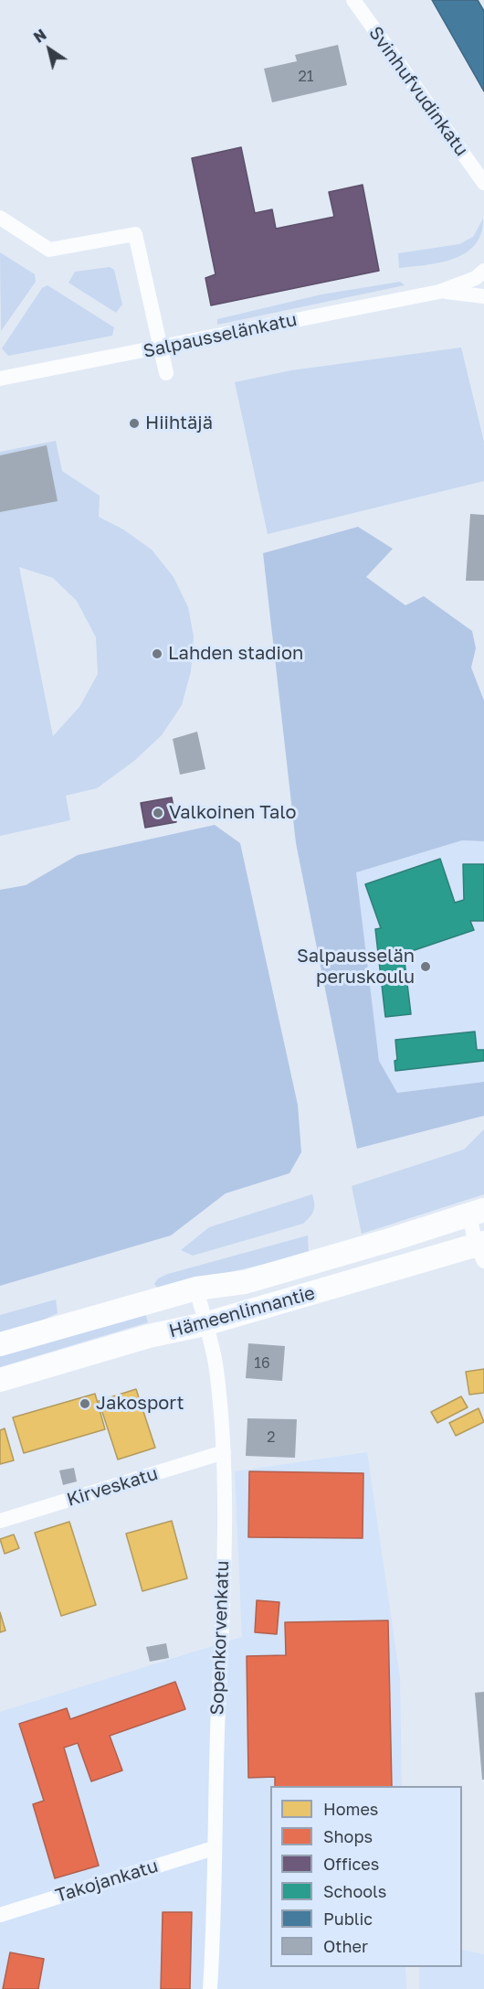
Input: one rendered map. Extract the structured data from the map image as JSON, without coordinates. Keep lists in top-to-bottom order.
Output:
{
  "streets": {
    "main road": ["Hämeenlinnantie"],
    "street": [
      "Svinhufvudinkatu",
      "Salpausselänkatu",
      "Kirveskatu",
      "Sopenkorvenkatu",
      "Takojankatu"
    ]
  },
  "crossings": [
    ["Hämeenlinnantie", "Sopenkorvenkatu"],
    ["Kirveskatu", "Sopenkorvenkatu"],
    ["Sopenkorvenkatu", "Takojankatu"]
  ],
  "places": [
    "Hiihtäjä",
    "Lahden stadion",
    "Valkoinen Talo",
    "Salpausselän peruskoulu",
    "Jakosport"
  ],
  "house_numbers": ["21", "16", "2"],
  "legend": [
    "Homes",
    "Shops",
    "Offices",
    "Schools",
    "Public",
    "Other"
  ],
  "north": "top left"
}
